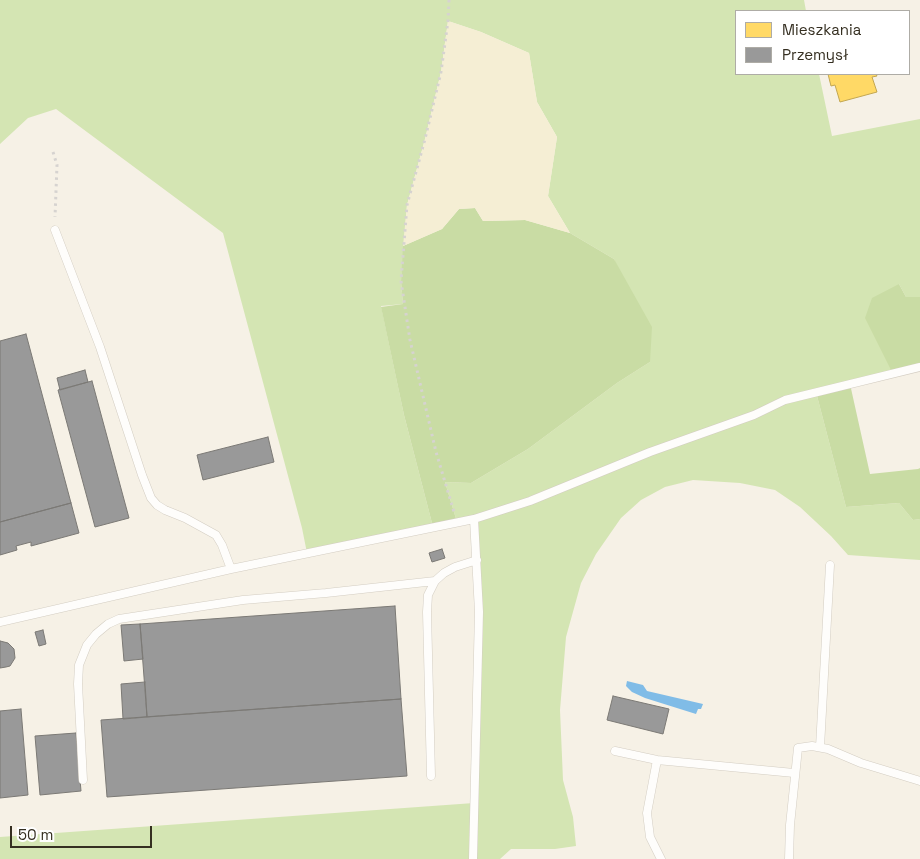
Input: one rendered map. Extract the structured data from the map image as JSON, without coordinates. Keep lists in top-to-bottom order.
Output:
{
  "legend": ["Mieszkania", "Przemysł"],
  "scale_bar": "50 m"
}
